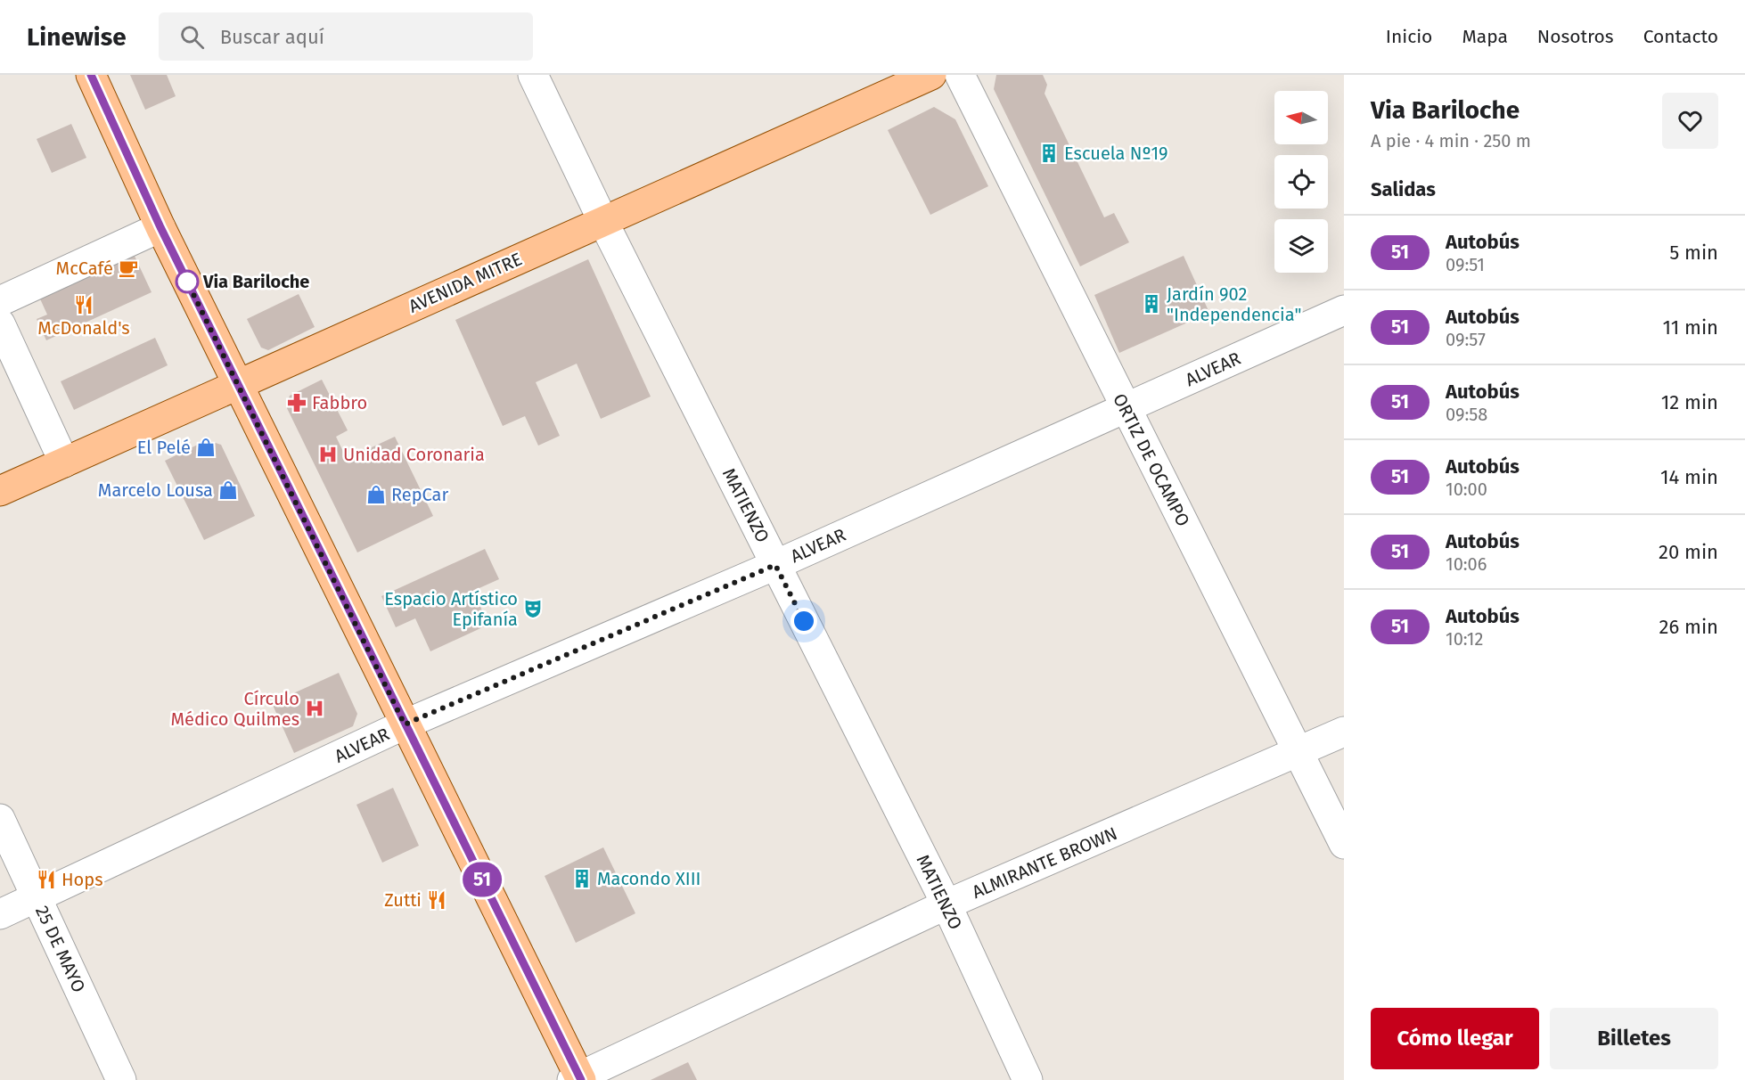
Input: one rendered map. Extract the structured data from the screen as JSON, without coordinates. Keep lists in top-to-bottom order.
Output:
{
  "streets": {
    "main road": ["AVENIDA MITRE"],
    "street": [
      "ALVEAR",
      "ORTIZ DE OCAMPO",
      "MATIENZO",
      "ALMIRANTE BROWN",
      "25 DE MAYO"
    ]
  },
  "crossings": [
    ["AVENIDA MITRE", "MATIENZO"],
    ["ALVEAR", "ORTIZ DE OCAMPO"],
    ["ALVEAR", "MATIENZO"],
    ["ALVEAR", "25 DE MAYO"],
    ["ORTIZ DE OCAMPO", "ALMIRANTE BROWN"],
    ["MATIENZO", "ALMIRANTE BROWN"]
  ],
  "places": {
    "building": ["Escuela Nº19", "Jardín 902 \"Independencia\"", "Macondo XIII"],
    "cafe": ["McCafé"],
    "other": ["Via Bariloche"],
    "restaurant": ["McDonald's", "Hops", "Zutti"],
    "pharmacy": ["Fabbro"],
    "shop": ["El Pelé", "Marcelo Lousa", "RepCar"],
    "hospital": ["Unidad Coronaria", "Círculo Médico Quilmes"],
    "theatre": ["Espacio Artístico Epifanía"]
  },
  "lines": ["bus line 51"],
  "north": "left",
  "page": {
    "header": "Linewise",
    "search": "Buscar aquí",
    "nav": [
      "Inicio",
      "Mapa",
      "Nosotros",
      "Contacto"
    ],
    "on_map": "51",
    "heading": [
      ["Via Bariloche", "A pie · 4 min · 250 m"],
      "Salidas"
    ],
    "list": [
      {
        "mark": "51",
        "name": "Autobús",
        "note": "09:51",
        "value": "5 min"
      },
      {
        "mark": "51",
        "name": "Autobús",
        "note": "09:57",
        "value": "11 min"
      },
      {
        "mark": "51",
        "name": "Autobús",
        "note": "09:58",
        "value": "12 min"
      },
      {
        "mark": "51",
        "name": "Autobús",
        "note": "10:00",
        "value": "14 min"
      },
      {
        "mark": "51",
        "name": "Autobús",
        "note": "10:06",
        "value": "20 min"
      },
      {
        "mark": "51",
        "name": "Autobús",
        "note": "10:12",
        "value": "26 min"
      }
    ],
    "buttons": ["Cómo llegar", "Billetes"]
  }
}
